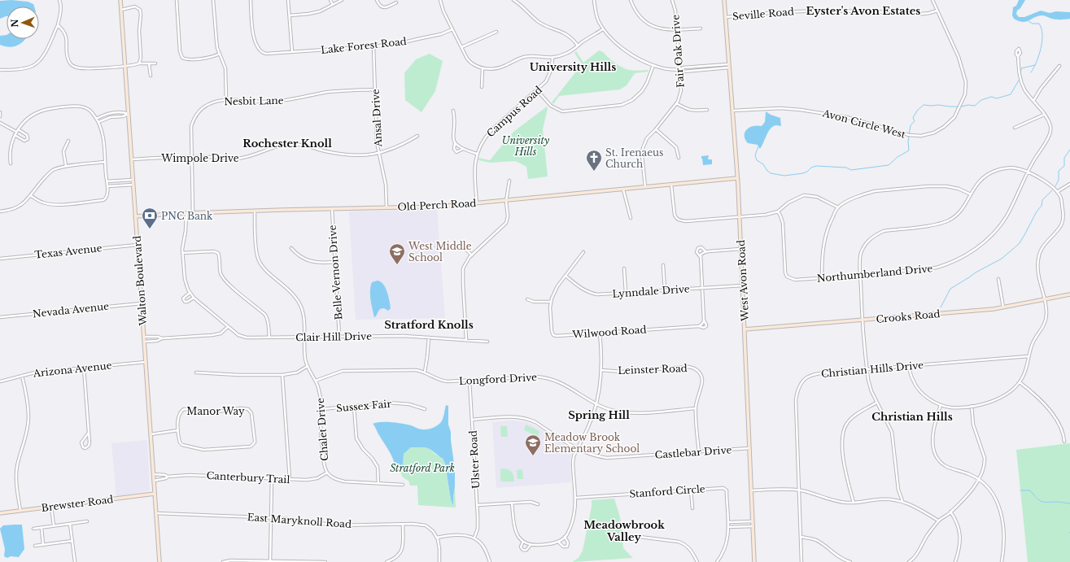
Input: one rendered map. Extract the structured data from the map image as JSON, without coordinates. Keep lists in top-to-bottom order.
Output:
{
  "streets": {
    "street": [
      "Seville Road",
      "Lake Forest Road",
      "Fair Oak Drive",
      "Nesbit Lane",
      "Campus Road",
      "Ansal Drive",
      "Avon Circle West",
      "Wimpole Drive",
      "Old Perch Road",
      "Texas Avenue",
      "Belle Vernon Drive",
      "Northumberland Drive",
      "Walton Boulevard",
      "West Avon Road",
      "Lynndale Drive",
      "Nevada Avenue",
      "Crooks Road",
      "Wilwood Road",
      "Clair Hill Drive",
      "Arizona Avenue",
      "Leinster Road",
      "Christian Hills Drive",
      "Longford Drive",
      "Sussex Fair",
      "Manor Way",
      "Chalet Drive",
      "Castlebar Drive",
      "Ulster Road",
      "Canterbury Trail",
      "Stanford Circle",
      "Brewster Road",
      "East Maryknoll Road"
    ]
  },
  "crossings": [
    ["Seville Road", "Avon Circle West"],
    ["Seville Road", "West Avon Road"],
    ["Lake Forest Road", "Ansal Drive"],
    ["Fair Oak Drive", "Old Perch Road"],
    ["Nesbit Lane", "Ansal Drive"],
    ["Nesbit Lane", "Wimpole Drive"],
    ["Nesbit Lane", "Old Perch Road"],
    ["Campus Road", "Old Perch Road"],
    ["Ansal Drive", "Wimpole Drive"],
    ["Ansal Drive", "Old Perch Road"],
    ["Avon Circle West", "West Avon Road"],
    ["Wimpole Drive", "Walton Boulevard"],
    ["Old Perch Road", "Belle Vernon Drive"],
    ["Old Perch Road", "Walton Boulevard"],
    ["Old Perch Road", "West Avon Road"],
    ["Old Perch Road", "Clair Hill Drive"],
    ["Old Perch Road", "Chalet Drive"],
    ["Texas Avenue", "Walton Boulevard"],
    ["Belle Vernon Drive", "Clair Hill Drive"],
    ["Walton Boulevard", "Nevada Avenue"],
    ["Walton Boulevard", "Arizona Avenue"],
    ["Walton Boulevard", "Canterbury Trail"],
    ["Walton Boulevard", "Brewster Road"],
    ["Walton Boulevard", "East Maryknoll Road"],
    ["West Avon Road", "Lynndale Drive"],
    ["West Avon Road", "Crooks Road"],
    ["West Avon Road", "Castlebar Drive"],
    ["Clair Hill Drive", "Chalet Drive"],
    ["Leinster Road", "Longford Drive"],
    ["Leinster Road", "Castlebar Drive"],
    ["Longford Drive", "Chalet Drive"],
    ["Longford Drive", "Ulster Road"],
    ["Sussex Fair", "Chalet Drive"],
    ["Chalet Drive", "Canterbury Trail"],
    ["Castlebar Drive", "Ulster Road"]
  ],
  "districts": [
    "Eyster's Avon Estates",
    "University Hills",
    "Rochester Knoll",
    "Stratford Knolls",
    "Spring Hill",
    "Christian Hills",
    "Meadowbrook Valley"
  ],
  "parks": ["University Hills", "Stratford Park"],
  "places": {
    "church": ["St. Irenaeus Church"],
    "bank": ["PNC Bank"],
    "school or university": ["West Middle School", "Meadow Brook Elementary School"]
  },
  "north": "left"
}
